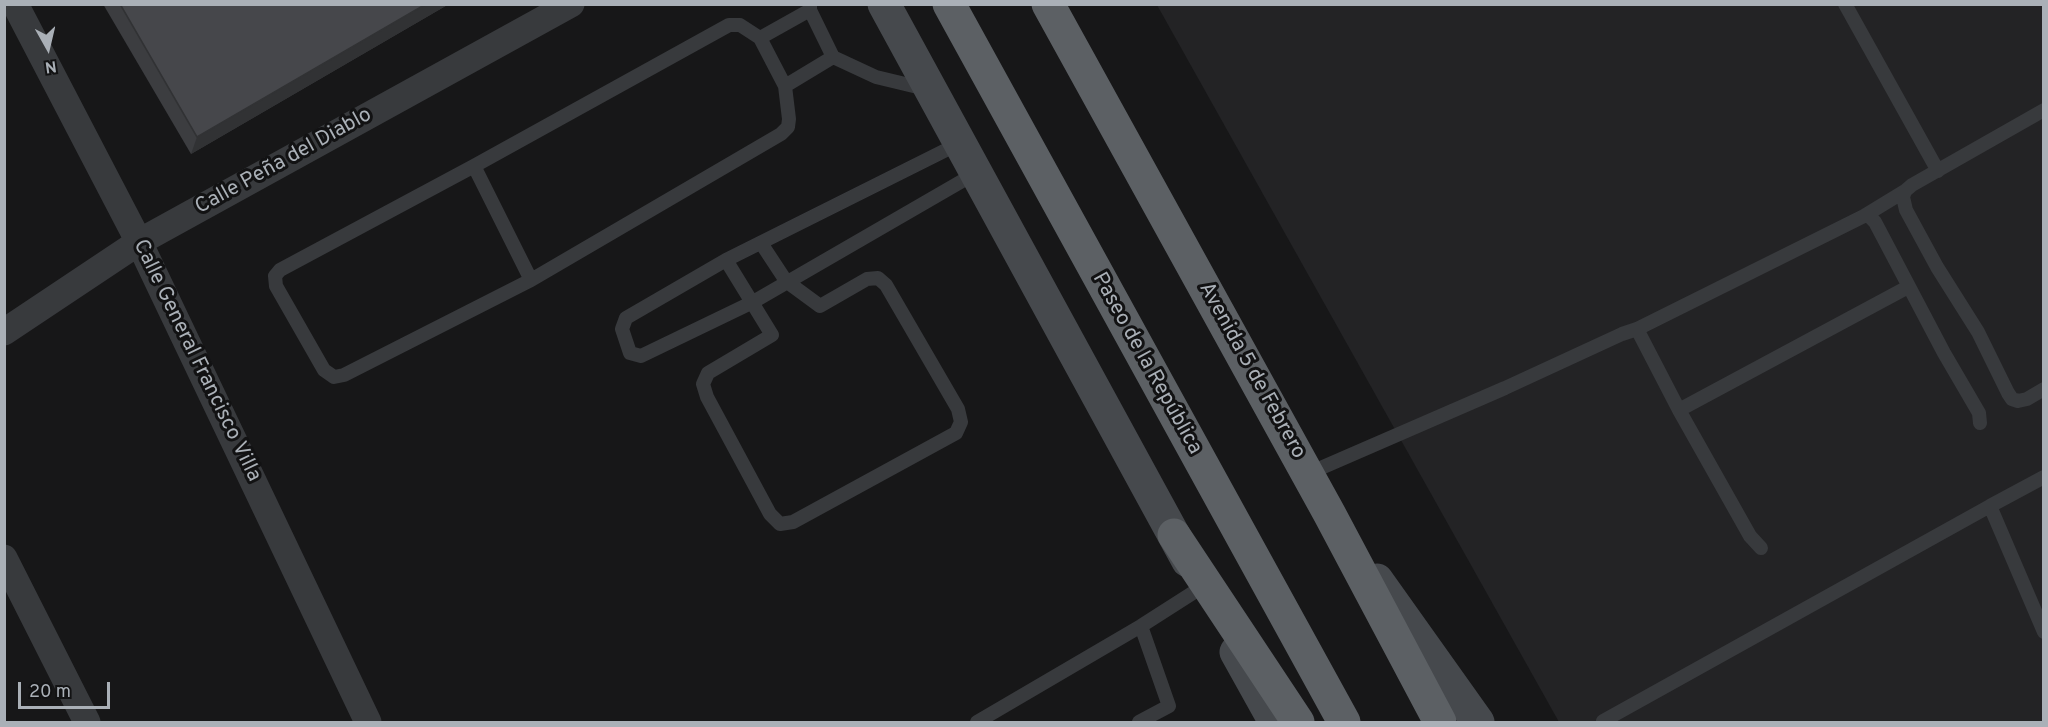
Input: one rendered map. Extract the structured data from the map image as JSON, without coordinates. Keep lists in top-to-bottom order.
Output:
{
  "streets": {
    "highway": ["Paseo de la República", "Avenida 5 de Febrero"],
    "street": ["Calle Peña del Diablo", "Calle General Francisco Villa"]
  },
  "crossings": [
    ["Calle Peña del Diablo", "Calle General Francisco Villa"]
  ],
  "scale_bar": "20 m",
  "north": "bottom"
}
